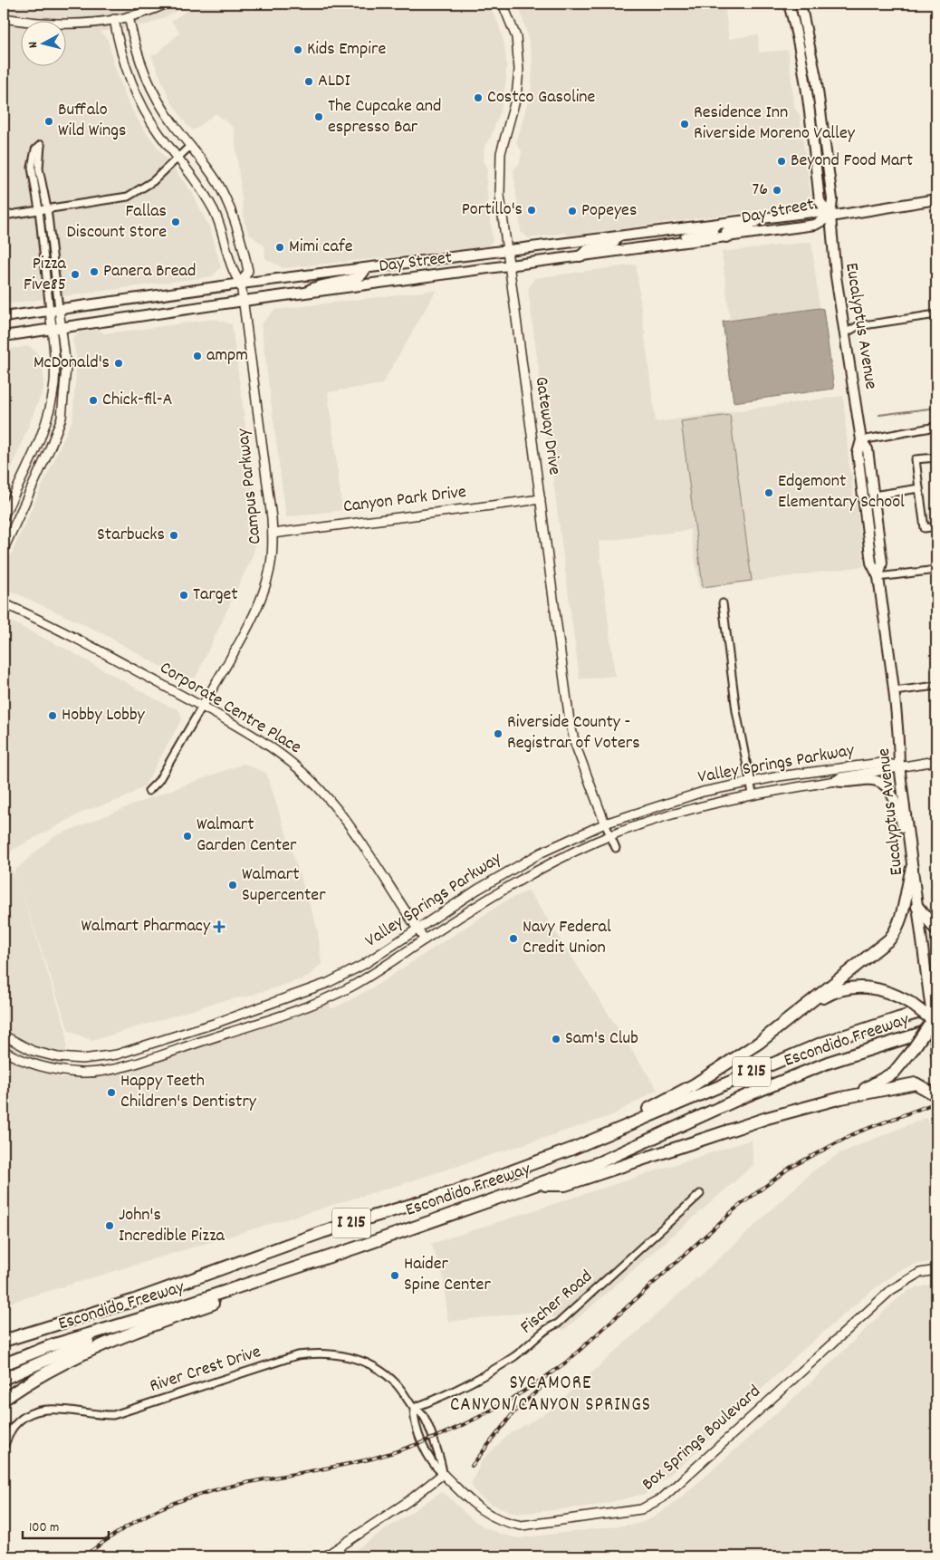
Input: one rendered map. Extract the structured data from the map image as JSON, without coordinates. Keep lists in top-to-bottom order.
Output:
{
  "streets": {
    "highway": ["Escondido Freeway", "I 215"],
    "main road": ["Day Street", "Eucalyptus Avenue"],
    "street": [
      "Gateway Drive",
      "Campus Parkway",
      "Canyon Park Drive",
      "Corporate Centre Place",
      "Valley Springs Parkway",
      "Fischer Road",
      "River Crest Drive",
      "Box Springs Boulevard"
    ]
  },
  "crossings": [
    ["Day Street", "Eucalyptus Avenue"],
    ["Day Street", "Gateway Drive"],
    ["Day Street", "Campus Parkway"],
    ["Eucalyptus Avenue", "Valley Springs Parkway"],
    ["Eucalyptus Avenue", "Escondido Freeway"],
    ["Gateway Drive", "Canyon Park Drive"],
    ["Gateway Drive", "Valley Springs Parkway"],
    ["Campus Parkway", "Canyon Park Drive"],
    ["Campus Parkway", "Corporate Centre Place"],
    ["Corporate Centre Place", "Valley Springs Parkway"],
    ["Fischer Road", "River Crest Drive"],
    ["River Crest Drive", "Box Springs Boulevard"]
  ],
  "districts": ["SYCAMORE CANYON/CANYON SPRINGS"],
  "places": {
    "other": [
      "Kids Empire",
      "ALDI",
      "Costco Gasoline",
      "The Cupcake and espresso Bar",
      "Buffalo Wild Wings",
      "Residence Inn Riverside Moreno Valley",
      "Beyond Food Mart",
      "76",
      "Portillo's",
      "Popeyes",
      "Fallas Discount Store",
      "Mimi cafe",
      "Panera Bread",
      "Pizza Five85",
      "ampm",
      "McDonald's",
      "Chick-fil-A",
      "Edgemont Elementary School",
      "Starbucks",
      "Target",
      "Hobby Lobby",
      "Riverside County - Registrar of Voters",
      "Walmart Garden Center",
      "Walmart Supercenter",
      "Navy Federal Credit Union",
      "Sam's Club",
      "Happy Teeth Children's Dentistry",
      "John's Incredible Pizza",
      "Haider Spine Center"
    ],
    "health": ["Walmart Pharmacy"]
  },
  "scale_bar": "100 m",
  "north": "left"
}
